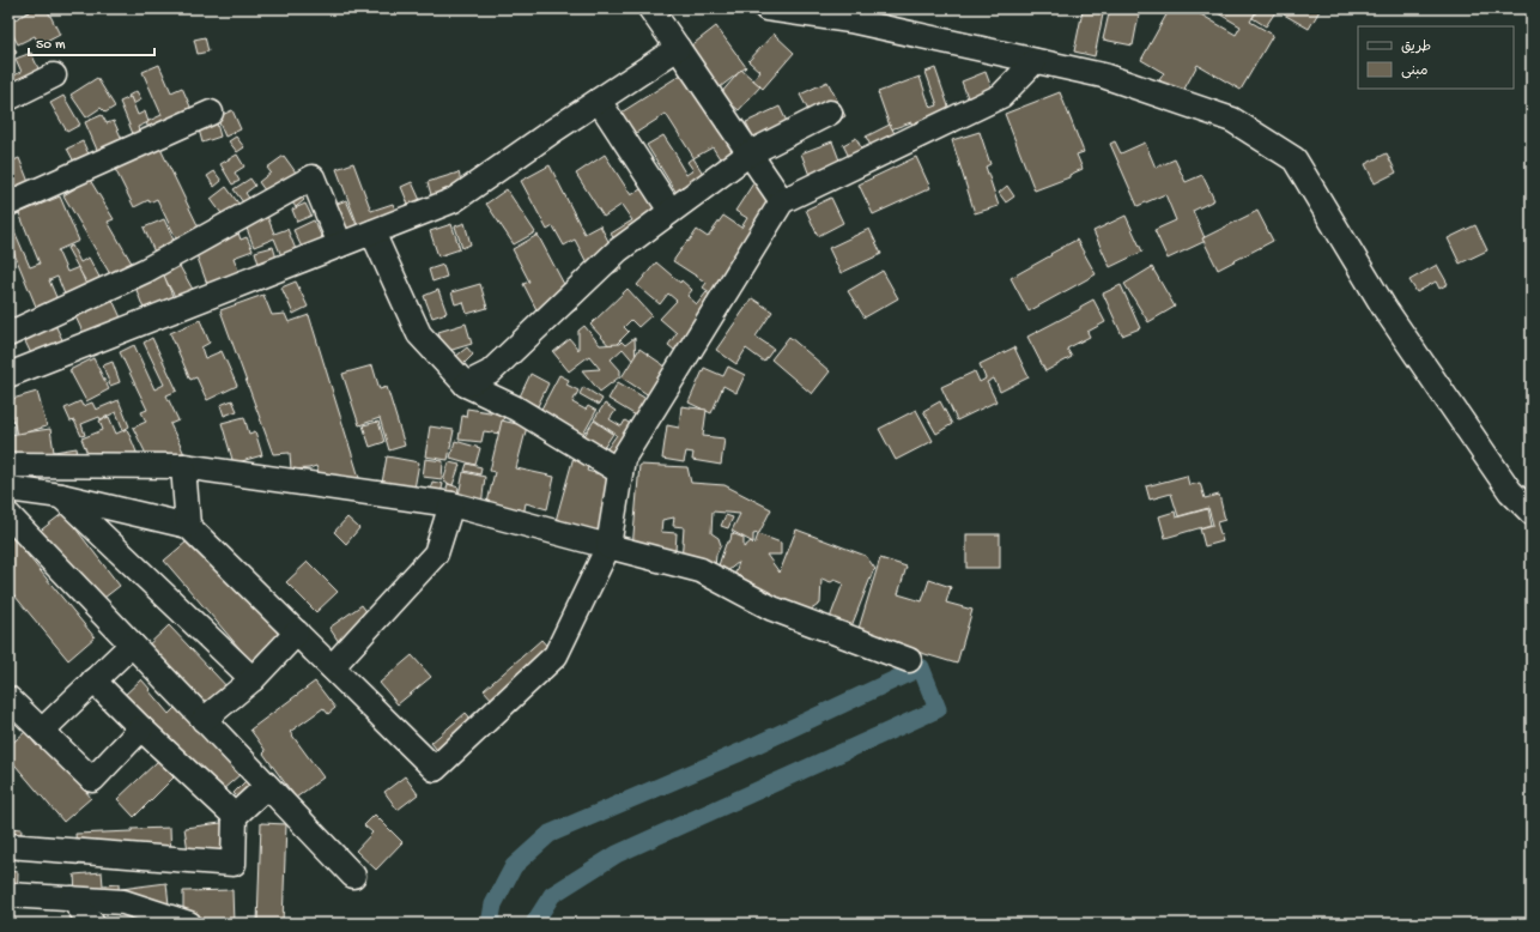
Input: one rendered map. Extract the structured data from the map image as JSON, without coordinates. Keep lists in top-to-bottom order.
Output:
{
  "legend": ["طريق", "مبنى"],
  "scale_bar": "50 m"
}
